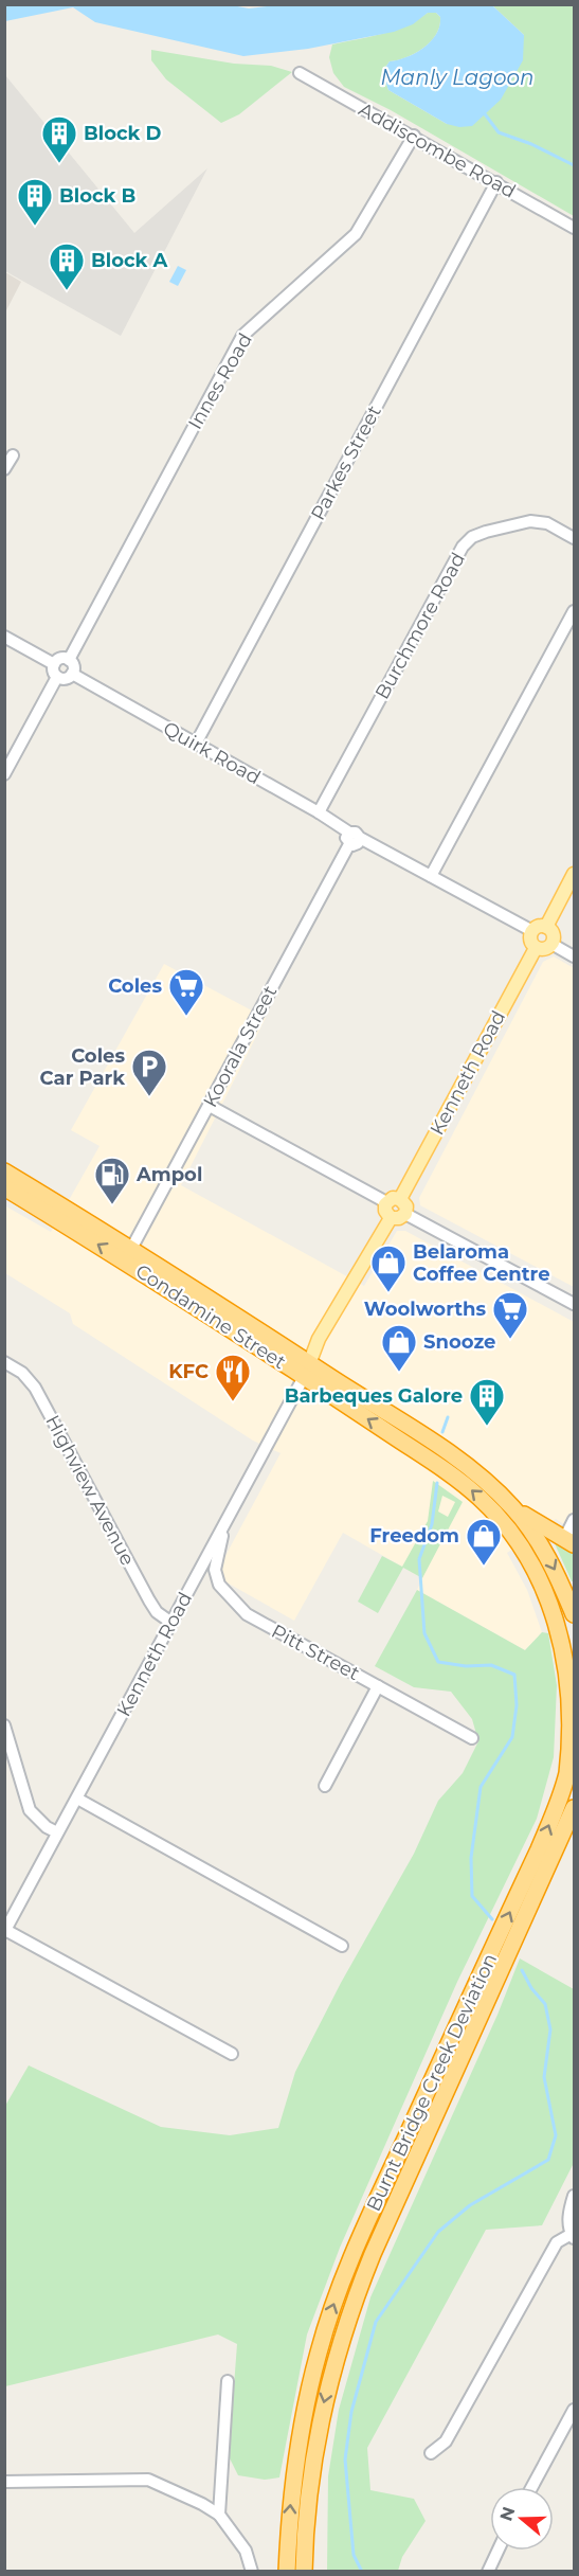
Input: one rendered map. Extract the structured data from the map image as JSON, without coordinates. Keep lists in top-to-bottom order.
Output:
{
  "streets": {
    "highway": ["Condamine Street", "Burnt Bridge Creek Deviation"],
    "main road": ["Kenneth Road"],
    "street": [
      "Addiscombe Road",
      "Innes Road",
      "Parkes Street",
      "Burchmore Road",
      "Quirk Road",
      "Koorala Street",
      "Highview Avenue",
      "Pitt Street"
    ]
  },
  "crossings": [
    ["Addiscombe Road", "Innes Road"],
    ["Addiscombe Road", "Parkes Street"],
    ["Innes Road", "Quirk Road"],
    ["Parkes Street", "Quirk Road"],
    ["Burchmore Road", "Quirk Road"],
    ["Quirk Road", "Koorala Street"],
    ["Quirk Road", "Kenneth Road"],
    ["Koorala Street", "Condamine Street"],
    ["Kenneth Road", "Condamine Street"],
    ["Kenneth Road", "Highview Avenue"],
    ["Kenneth Road", "Pitt Street"],
    ["Condamine Street", "Burnt Bridge Creek Deviation"]
  ],
  "water": ["Manly Lagoon"],
  "places": {
    "building": [
      "Block D",
      "Block B",
      "Block A",
      "Barbeques Galore"
    ],
    "supermarket": ["Coles", "Woolworths"],
    "parking": ["Coles Car Park"],
    "fuel station": ["Ampol"],
    "shop": ["Belaroma Coffee Centre", "Snooze", "Freedom"],
    "restaurant": ["KFC"]
  },
  "north": "left"
}
